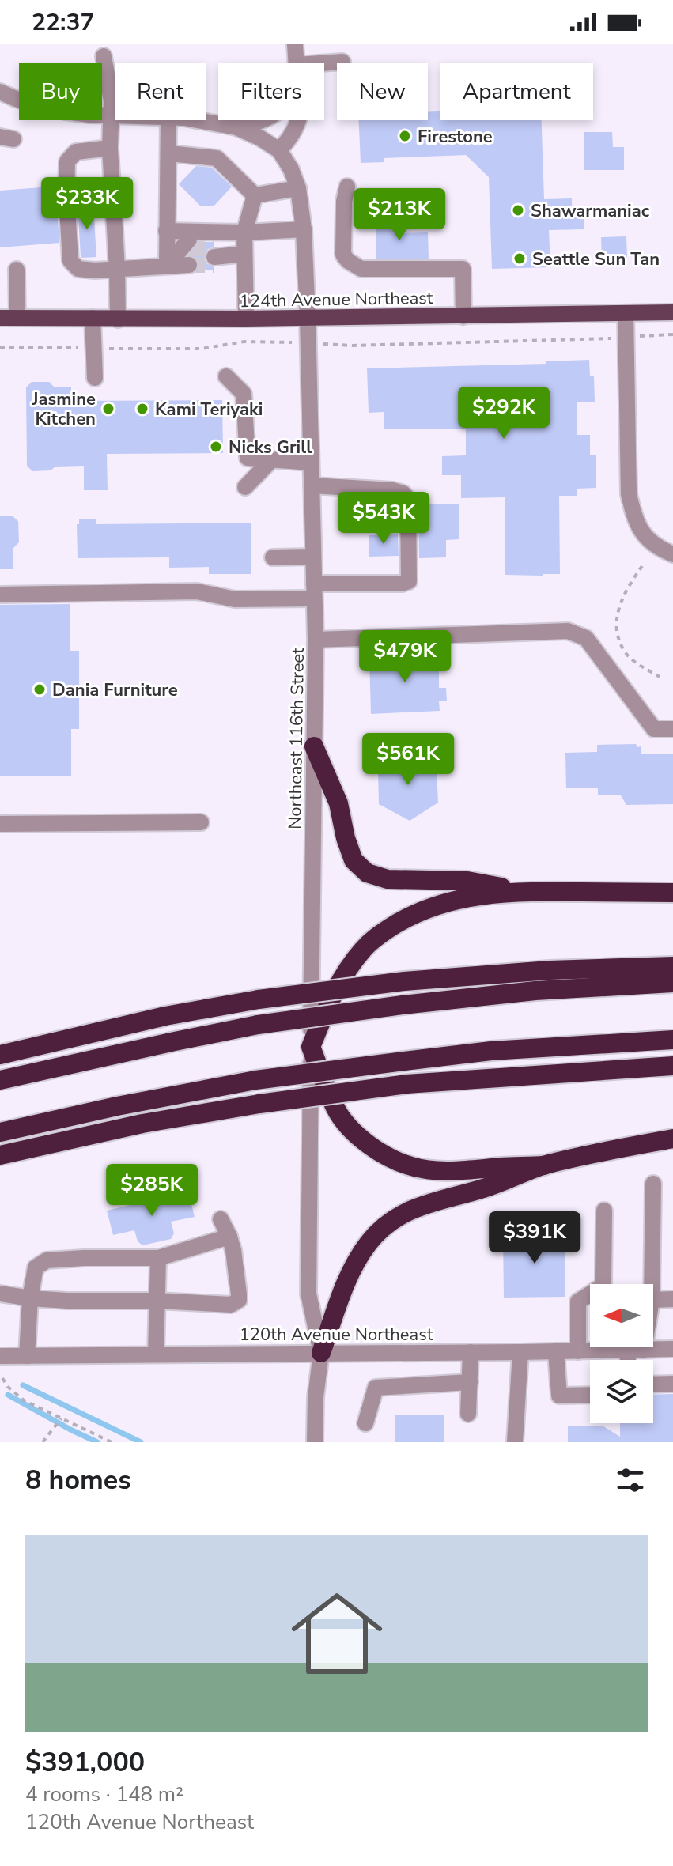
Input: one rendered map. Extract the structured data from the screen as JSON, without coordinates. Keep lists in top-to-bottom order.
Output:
{
  "streets": {
    "main road": ["124th Avenue Northeast"],
    "street": ["Northeast 116th Street", "120th Avenue Northeast"]
  },
  "crossings": [
    ["124th Avenue Northeast", "Northeast 116th Street"],
    ["Northeast 116th Street", "120th Avenue Northeast"]
  ],
  "places": [
    "Firestone",
    "Shawarmaniac",
    "Seattle Sun Tan",
    "Jasmine Kitchen",
    "Kami Teriyaki",
    "Nicks Grill",
    "Dania Furniture"
  ],
  "north": "left",
  "page": {
    "status": "22:37",
    "chip": [
      "Buy",
      "Rent",
      "Filters",
      "New",
      "Apartment"
    ],
    "price": [
      "$233K",
      "$213K",
      "$292K",
      "$543K",
      "$479K",
      "$561K",
      "$285K",
      "$391K"
    ],
    "heading": "8 homes",
    "list": [
      {
        "name": "$391,000",
        "note": "4 rooms · 148 m² · 120th Avenue Northeast"
      }
    ]
  }
}
